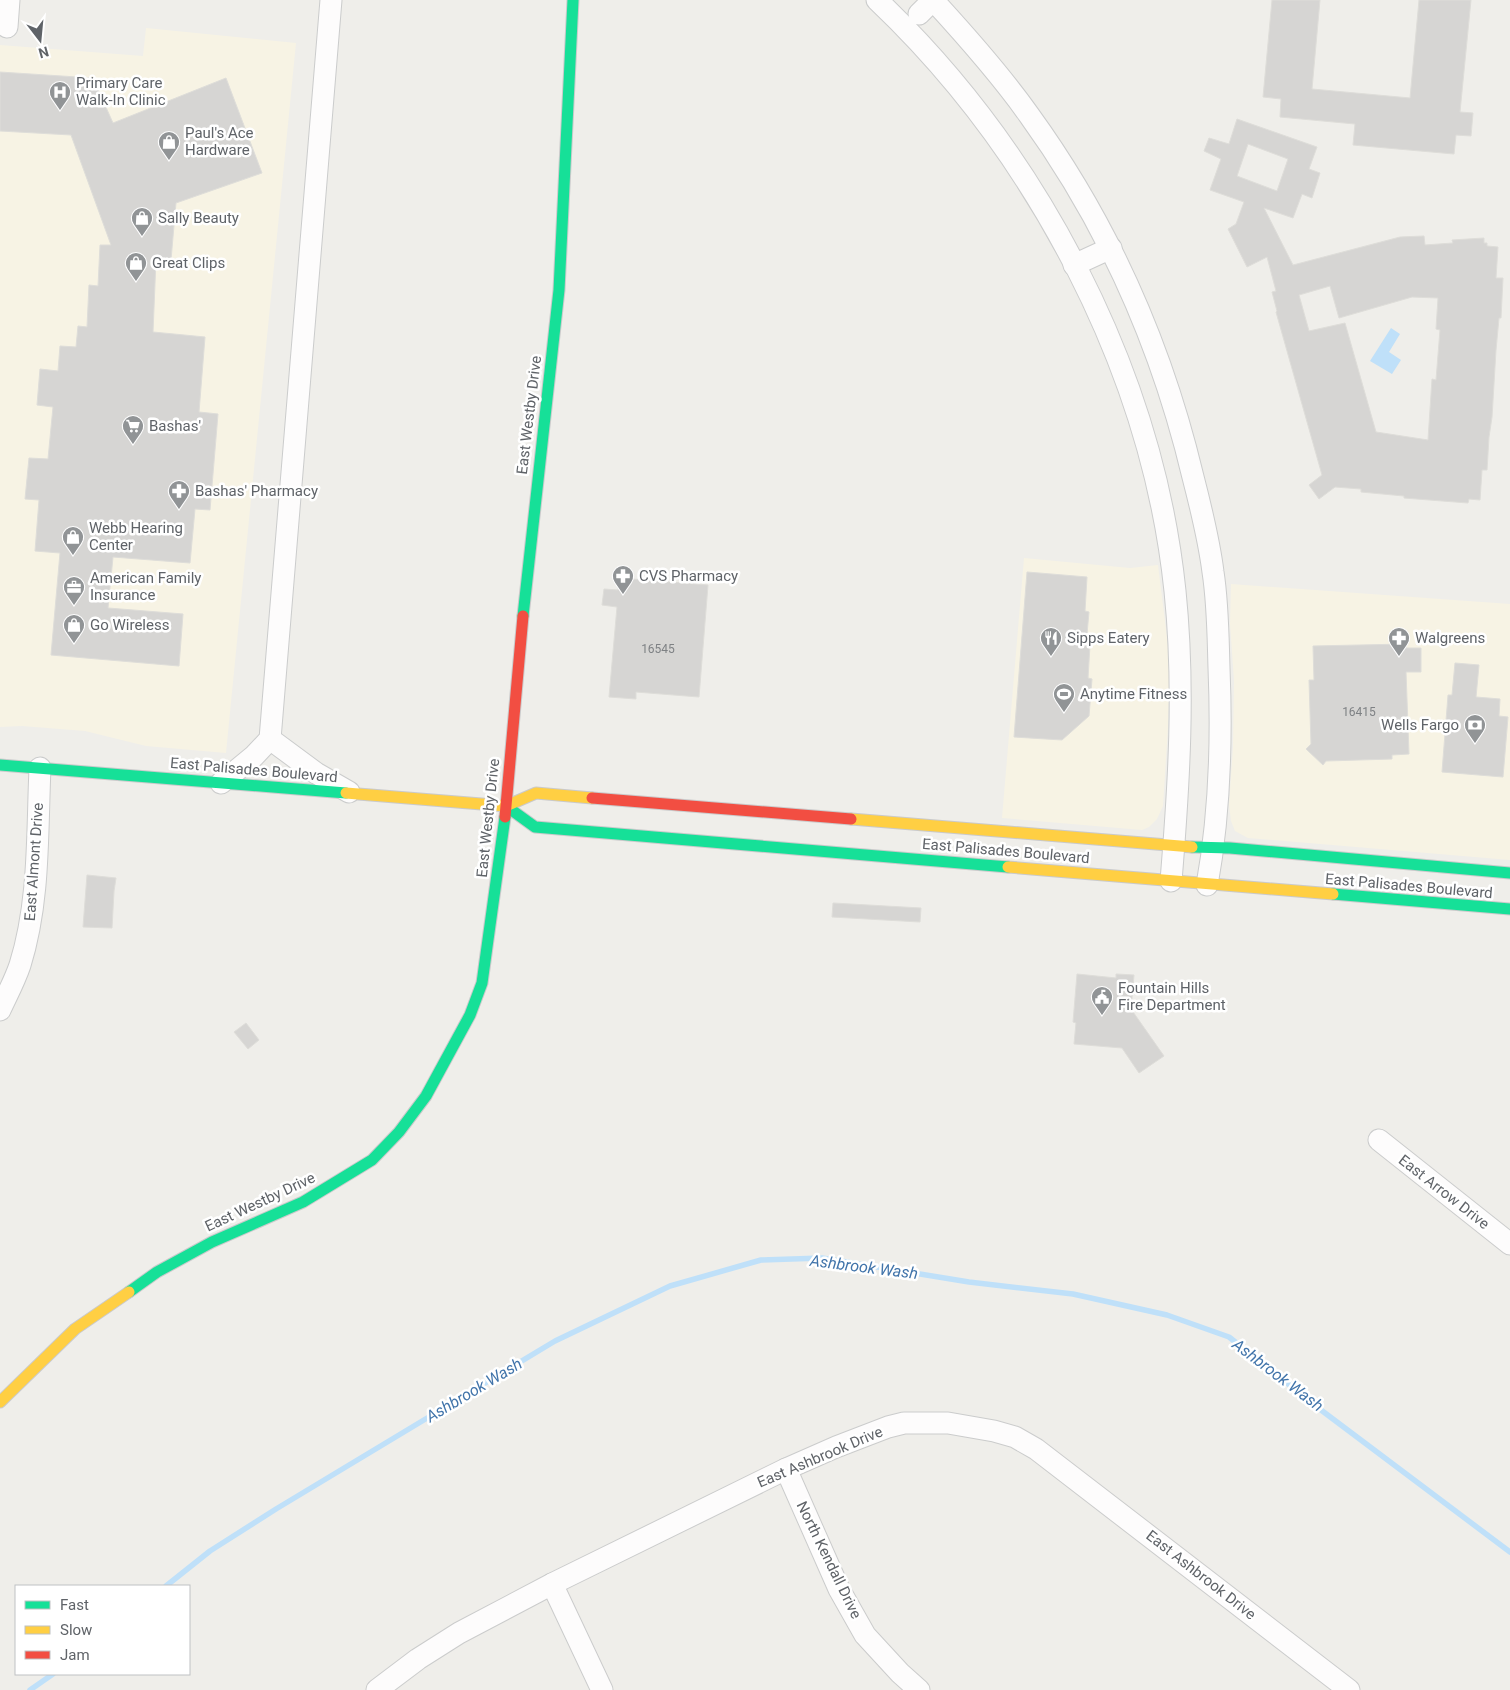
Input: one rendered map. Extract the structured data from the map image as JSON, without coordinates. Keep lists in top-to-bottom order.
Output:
{
  "streets": {
    "street": [
      "East Westby Drive",
      "East Palisades Boulevard",
      "East Almont Drive",
      "East Arrow Drive",
      "East Ashbrook Drive",
      "North Kendall Drive"
    ]
  },
  "crossings": [
    ["East Westby Drive", "East Palisades Boulevard"],
    ["East Palisades Boulevard", "East Almont Drive"],
    ["East Ashbrook Drive", "North Kendall Drive"]
  ],
  "water": ["Ashbrook Wash"],
  "places": {
    "hospital": ["Primary Care Walk-In Clinic"],
    "shop": [
      "Paul's Ace Hardware",
      "Sally Beauty",
      "Great Clips",
      "Webb Hearing Center",
      "Go Wireless"
    ],
    "supermarket": ["Bashas'"],
    "pharmacy": ["Bashas' Pharmacy", "CVS Pharmacy", "Walgreens"],
    "office": ["American Family Insurance"],
    "restaurant": ["Sipps Eatery"],
    "sports": ["Anytime Fitness"],
    "bank": ["Wells Fargo"],
    "public building": ["Fountain Hills Fire Department"]
  },
  "house_numbers": ["16545", "16415"],
  "legend": ["Fast", "Slow", "Jam"],
  "north": "bottom"
}
